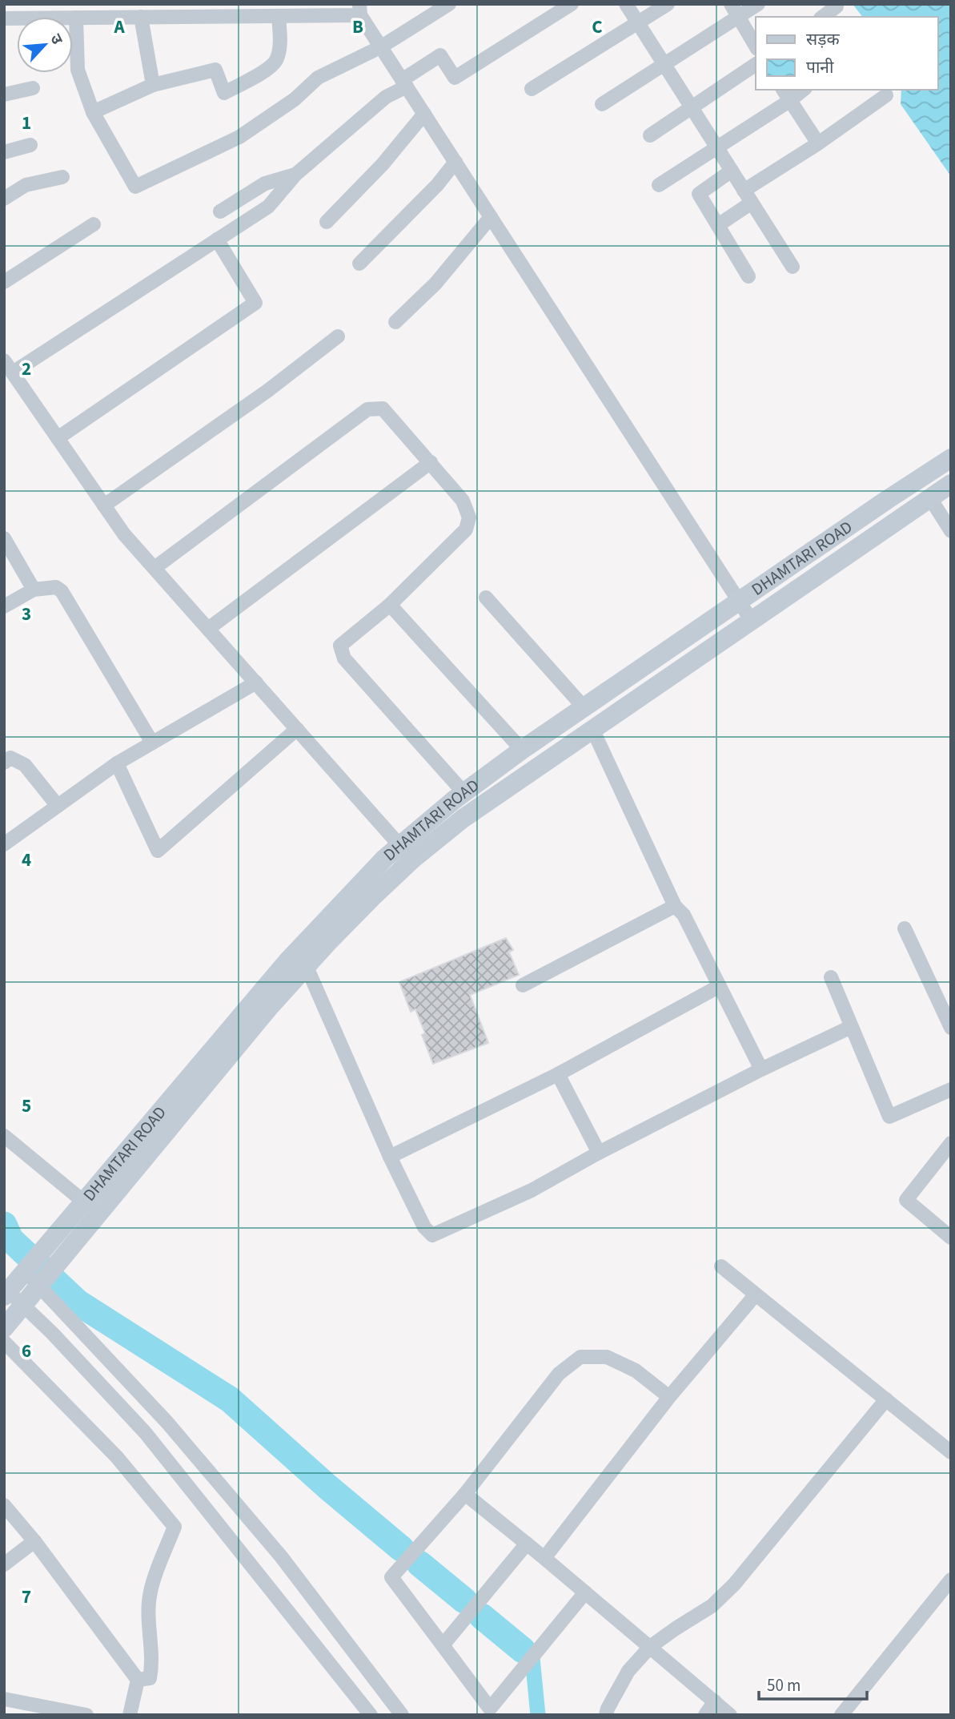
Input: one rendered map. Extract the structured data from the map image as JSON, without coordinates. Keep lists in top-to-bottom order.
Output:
{
  "streets": {
    "main road": ["DHAMTARI ROAD"]
  },
  "legend": ["सड़क", "पानी"],
  "scale_bar": "50 m",
  "north": "top right",
  "grid": {
    "columns": ["A", "B", "C"],
    "rows": [
      "1",
      "2",
      "3",
      "4",
      "5",
      "6",
      "7"
    ]
  }
}
